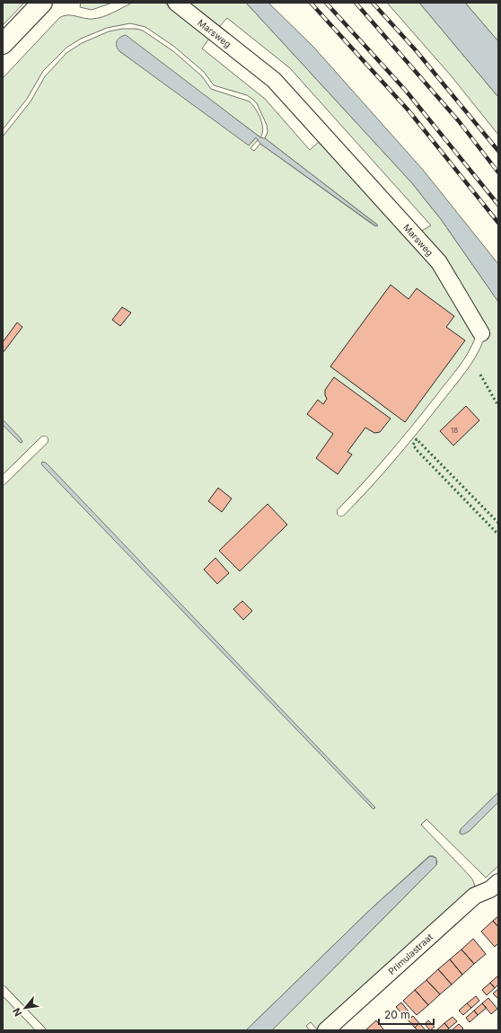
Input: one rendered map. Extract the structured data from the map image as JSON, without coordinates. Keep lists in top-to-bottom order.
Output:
{
  "streets": {
    "street": ["Marsweg", "Primulastraat"]
  },
  "house_numbers": ["18"],
  "scale_bar": "20 m",
  "north": "bottom left"
}
